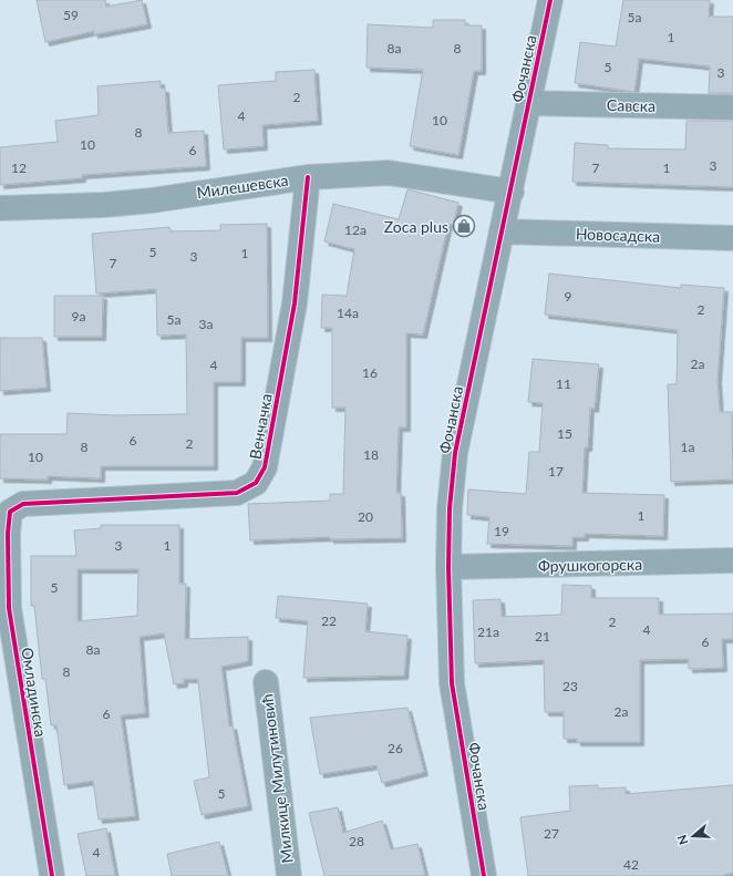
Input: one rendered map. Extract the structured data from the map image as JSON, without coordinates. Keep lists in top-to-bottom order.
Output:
{
  "streets": {
    "street": [
      "Фочанска",
      "Савска",
      "Милешевска",
      "Новосадска",
      "Венчачка",
      "Фрушкогорска",
      "Омладинска",
      "Милкице Милутиновић"
    ]
  },
  "crossings": [
    ["Фочанска", "Савска"],
    ["Фочанска", "Милешевска"],
    ["Фочанска", "Новосадска"],
    ["Фочанска", "Фрушкогорска"],
    ["Милешевска", "Венчачка"],
    ["Венчачка", "Омладинска"]
  ],
  "places": {
    "shop": ["Zoca plus"]
  },
  "house_numbers": [
    "59",
    "5a",
    "1",
    "8a",
    "8",
    "5",
    "3",
    "2",
    "4",
    "10",
    "8",
    "10",
    "6",
    "3",
    "12",
    "7",
    "1",
    "12a",
    "5",
    "1",
    "3",
    "7",
    "9",
    "2",
    "14a",
    "9a",
    "5a",
    "3a",
    "2a",
    "4",
    "16",
    "11",
    "15",
    "6",
    "2",
    "8",
    "1a",
    "18",
    "10",
    "17",
    "1",
    "20",
    "19",
    "3",
    "1",
    "5",
    "22",
    "2",
    "4",
    "21a",
    "21",
    "6",
    "8a",
    "8",
    "23",
    "2a",
    "6",
    "26",
    "5",
    "27",
    "28",
    "4",
    "42"
  ],
  "north": "left"
}
